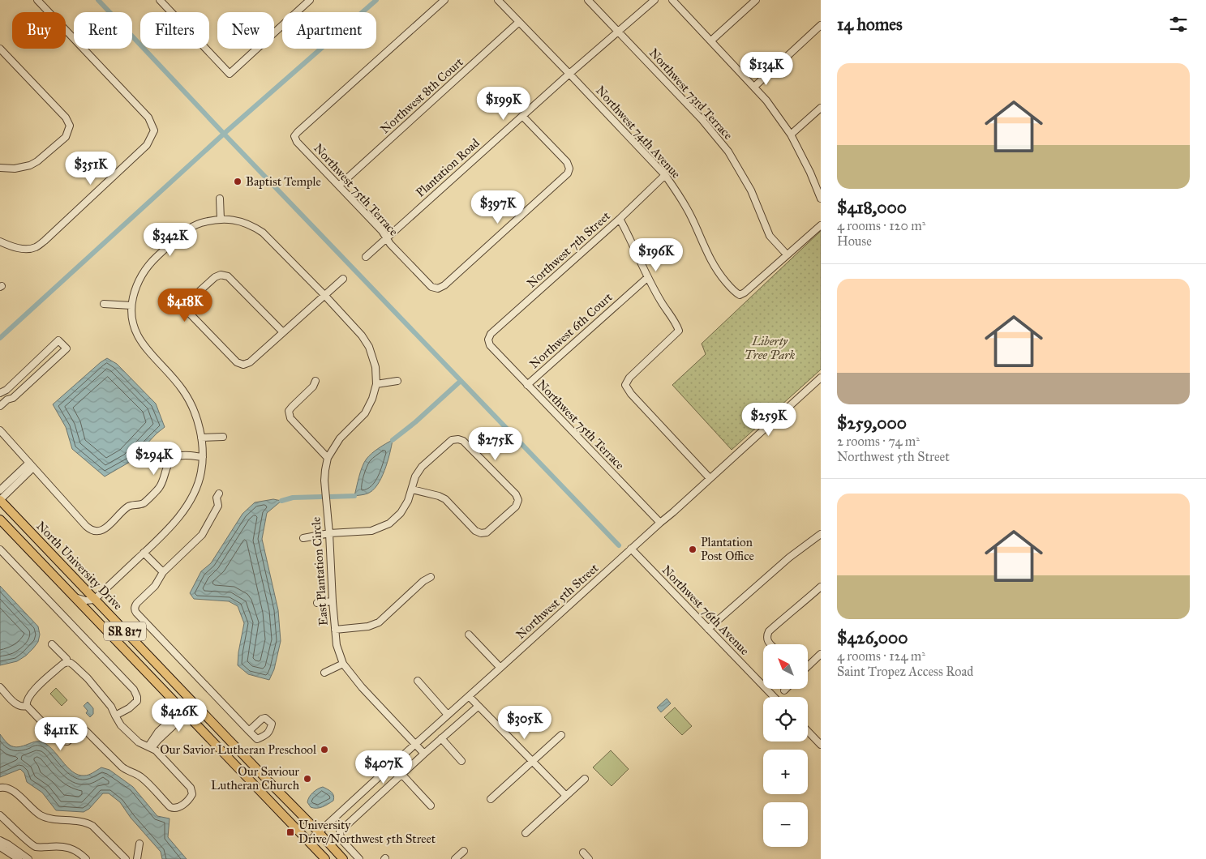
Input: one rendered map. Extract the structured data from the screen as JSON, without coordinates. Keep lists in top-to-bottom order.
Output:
{
  "streets": {
    "main road": ["North University Drive", "SR 817"],
    "street": [
      "Northwest 73rd Terrace",
      "Northwest 8th Court",
      "Northwest 74th Avenue",
      "Plantation Road",
      "Northwest 75th Terrace",
      "Northwest 7th Street",
      "Northwest 6th Court",
      "East Plantation Circle",
      "Northwest 5th Street",
      "Northwest 76th Avenue"
    ]
  },
  "crossings": [
    ["Northwest 73rd Terrace", "Northwest 74th Avenue"],
    ["Northwest 73rd Terrace", "Plantation Road"],
    ["Northwest 8th Court", "Northwest 74th Avenue"],
    ["Northwest 8th Court", "Northwest 75th Terrace"],
    ["Northwest 74th Avenue", "Plantation Road"],
    ["Northwest 74th Avenue", "Northwest 7th Street"],
    ["Plantation Road", "Northwest 75th Terrace"],
    ["Northwest 75th Terrace", "Northwest 7th Street"],
    ["Northwest 75th Terrace", "Northwest 6th Court"],
    ["Northwest 75th Terrace", "Northwest 5th Street"],
    ["North University Drive", "Northwest 5th Street"],
    ["East Plantation Circle", "Northwest 5th Street"],
    ["Northwest 5th Street", "Northwest 76th Avenue"]
  ],
  "parks": ["Liberty Tree Park"],
  "places": {
    "other": [
      "Baptist Temple",
      "Plantation Post Office",
      "Our Savior Lutheran Preschool",
      "Our Saviour Lutheran Church"
    ],
    "transit": ["University Drive/Northwest 5th Street"]
  },
  "north": "top left",
  "page": {
    "heading": "14 homes",
    "chip": [
      "Buy",
      "Rent",
      "Filters",
      "New",
      "Apartment"
    ],
    "list": [
      {
        "name": "$418,000",
        "note": "4 rooms · 120 m² · House"
      },
      {
        "name": "$259,000",
        "note": "2 rooms · 74 m² · Northwest 5th Street"
      },
      {
        "name": "$426,000",
        "note": "4 rooms · 124 m² · Saint Tropez Access Road"
      }
    ],
    "price": [
      "$134K",
      "$199K",
      "$351K",
      "$397K",
      "$342K",
      "$196K",
      "$418K",
      "$259K",
      "$275K",
      "$294K",
      "$426K",
      "$305K",
      "$411K",
      "$407K"
    ],
    "map_buttons": ["+", "−"]
  }
}
